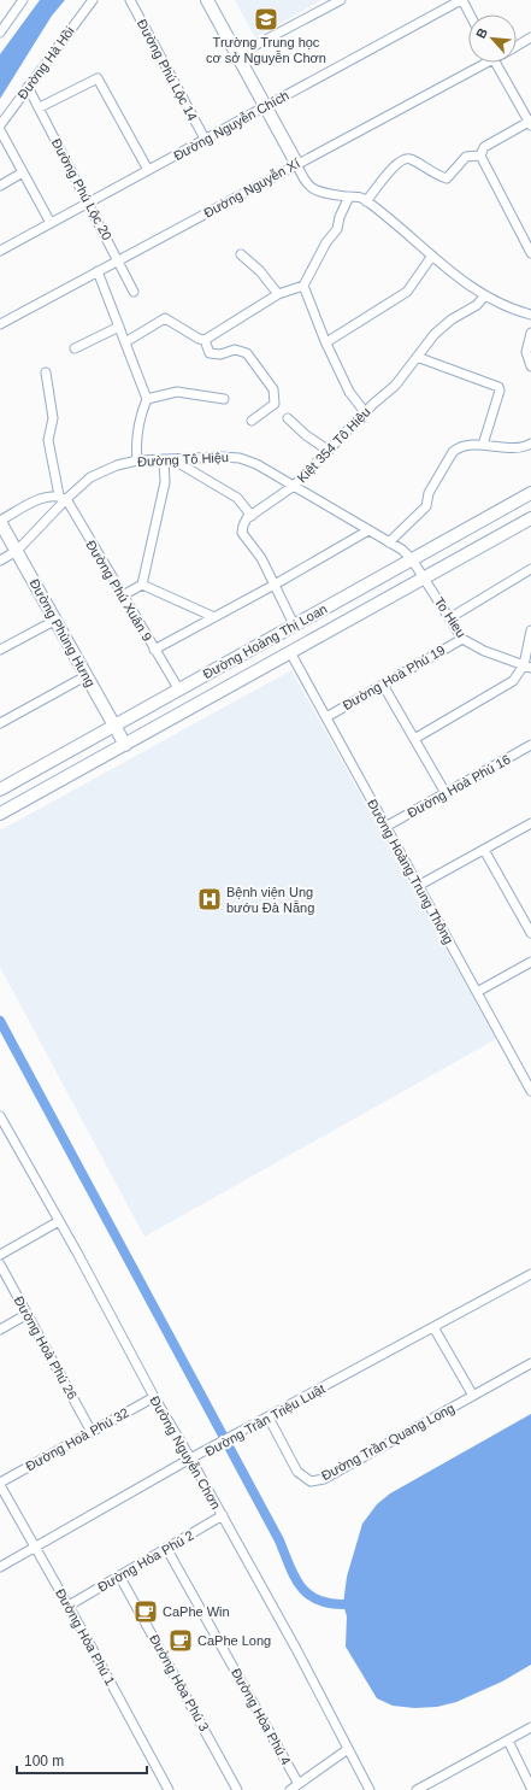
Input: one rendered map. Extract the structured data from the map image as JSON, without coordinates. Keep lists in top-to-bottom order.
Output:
{
  "streets": {
    "main road": ["Đường Phùng Hưng", "Đường Hoàng Thị Loan"],
    "street": [
      "Đường Hà Hồi",
      "Đường Phú Lộc 14",
      "Đường Nguyễn Chích",
      "Đường Nguyễn Xí",
      "Đường Phú Lộc 20",
      "Kiệt 354 Tô Hiệu",
      "Đường Tô Hiệu",
      "Đường Phú Xuân 9",
      "To Hieu",
      "Đường Hoà Phú 19",
      "Đường Hoà Phú 16",
      "Đường Hoàng Trung Thông",
      "Đường Hoà Phú 26",
      "Đường Trần Triệu Luật",
      "Đường Hoà Phú 32",
      "Đường Trần Quang Long",
      "Đường Nguyễn Chơn",
      "Đường Hòa Phú 2",
      "Đường Hòa Phú 1",
      "Đường Hòa Phú 3",
      "Đường Hòa Phú 4"
    ]
  },
  "crossings": [
    ["Đường Hà Hồi", "Đường Phú Lộc 20"],
    ["Đường Phú Lộc 14", "Đường Nguyễn Chích"],
    ["Đường Nguyễn Chích", "Đường Phú Lộc 20"],
    ["Đường Nguyễn Xí", "Đường Phú Lộc 20"],
    ["Kiệt 354 Tô Hiệu", "Đường Tô Hiệu"],
    ["Đường Tô Hiệu", "Đường Phú Xuân 9"],
    ["Đường Tô Hiệu", "To Hieu"],
    ["Đường Tô Hiệu", "Đường Phùng Hưng"],
    ["Đường Tô Hiệu", "Đường Hoàng Thị Loan"],
    ["Đường Phú Xuân 9", "Đường Hoàng Thị Loan"],
    ["To Hieu", "Đường Hoàng Thị Loan"],
    ["To Hieu", "Đường Hoà Phú 19"],
    ["Đường Phùng Hưng", "Đường Hoàng Thị Loan"],
    ["Đường Hoàng Thị Loan", "Đường Hoàng Trung Thông"],
    ["Đường Hoà Phú 19", "Đường Hoàng Trung Thông"],
    ["Đường Hoà Phú 16", "Đường Hoàng Trung Thông"],
    ["Đường Hoà Phú 26", "Đường Hoà Phú 32"],
    ["Đường Trần Triệu Luật", "Đường Trần Quang Long"],
    ["Đường Trần Triệu Luật", "Đường Nguyễn Chơn"],
    ["Đường Trần Triệu Luật", "Đường Hòa Phú 1"],
    ["Đường Hoà Phú 32", "Đường Nguyễn Chơn"],
    ["Đường Hoà Phú 32", "Đường Hòa Phú 1"],
    ["Đường Nguyễn Chơn", "Đường Hòa Phú 2"],
    ["Đường Hòa Phú 2", "Đường Hòa Phú 1"],
    ["Đường Hòa Phú 2", "Đường Hòa Phú 3"],
    ["Đường Hòa Phú 2", "Đường Hòa Phú 4"]
  ],
  "places": {
    "school or university": ["Trường Trung học cơ sở Nguyễn Chơn"],
    "hospital": ["Bệnh viện Ung bướu Đà Nẵng"],
    "cafe": ["CaPhe Win", "CaPhe Long"]
  },
  "scale_bar": "100 m",
  "north": "top left"
}
